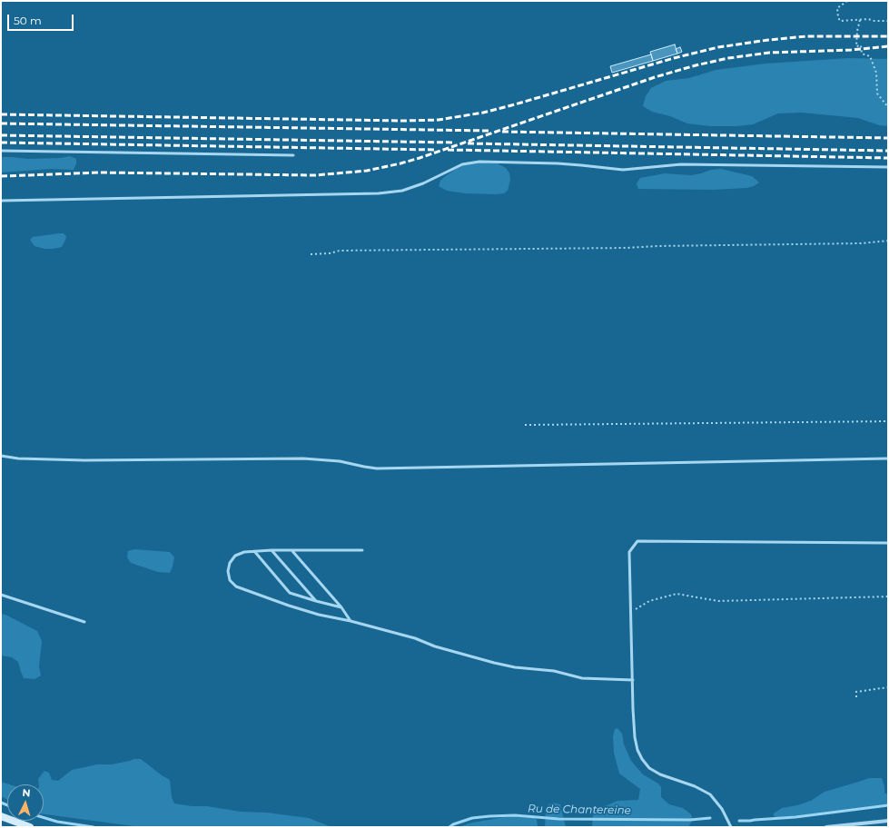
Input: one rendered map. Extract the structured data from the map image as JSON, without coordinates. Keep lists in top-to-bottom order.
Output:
{
  "water": ["Ru de Chantereine"],
  "scale_bar": "50 m",
  "north": "top"
}
